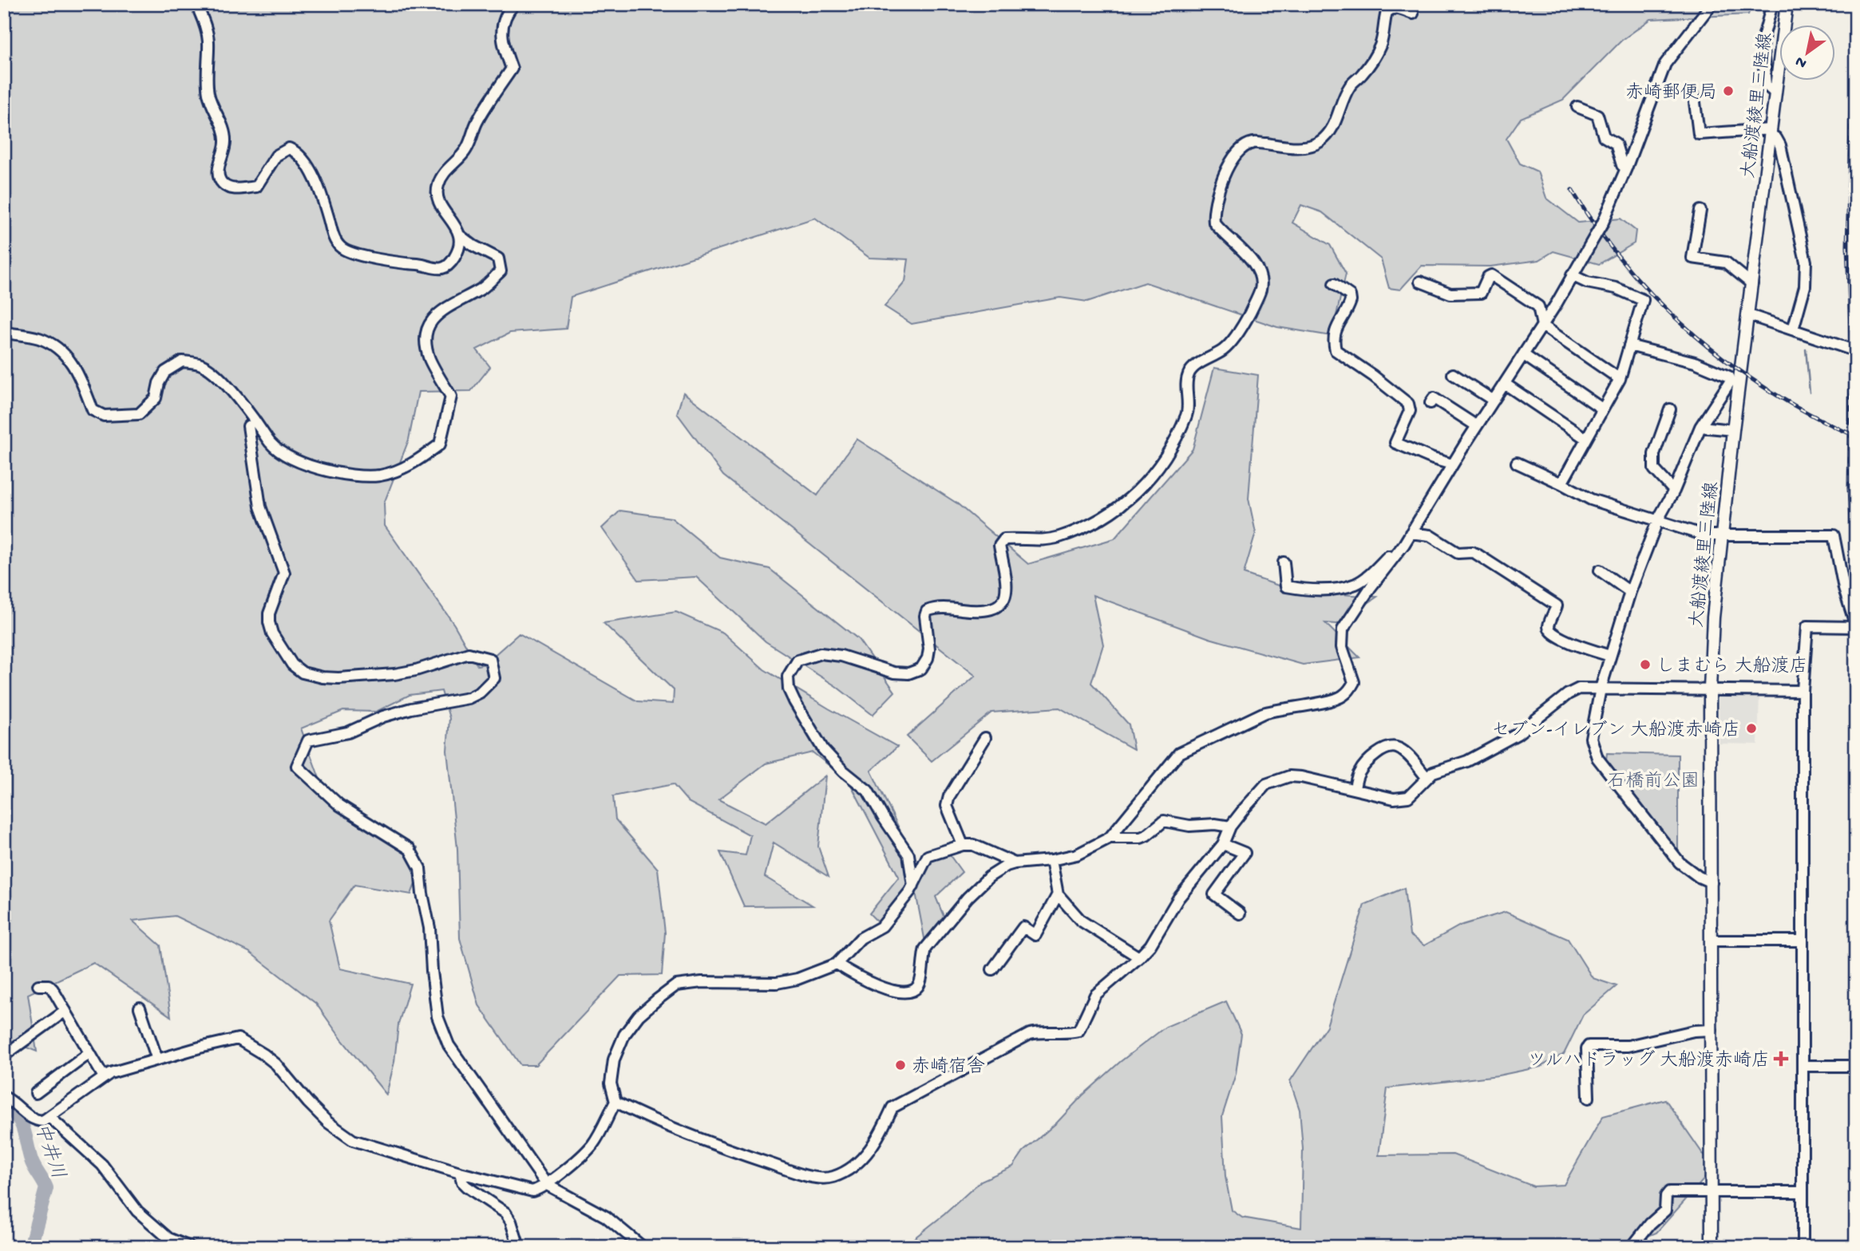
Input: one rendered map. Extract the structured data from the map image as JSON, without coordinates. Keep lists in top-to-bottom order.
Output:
{
  "streets": {
    "main road": ["大船渡綾里三陸線"]
  },
  "water": ["中井川"],
  "parks": ["石橋前公園"],
  "places": {
    "other": [
      "赤崎郵便局",
      "しまむら 大船渡店",
      "セブン-イレブン 大船渡赤崎店",
      "赤崎宿舎"
    ],
    "health": ["ツルハドラッグ 大船渡赤崎店"]
  },
  "north": "bottom left"
}
